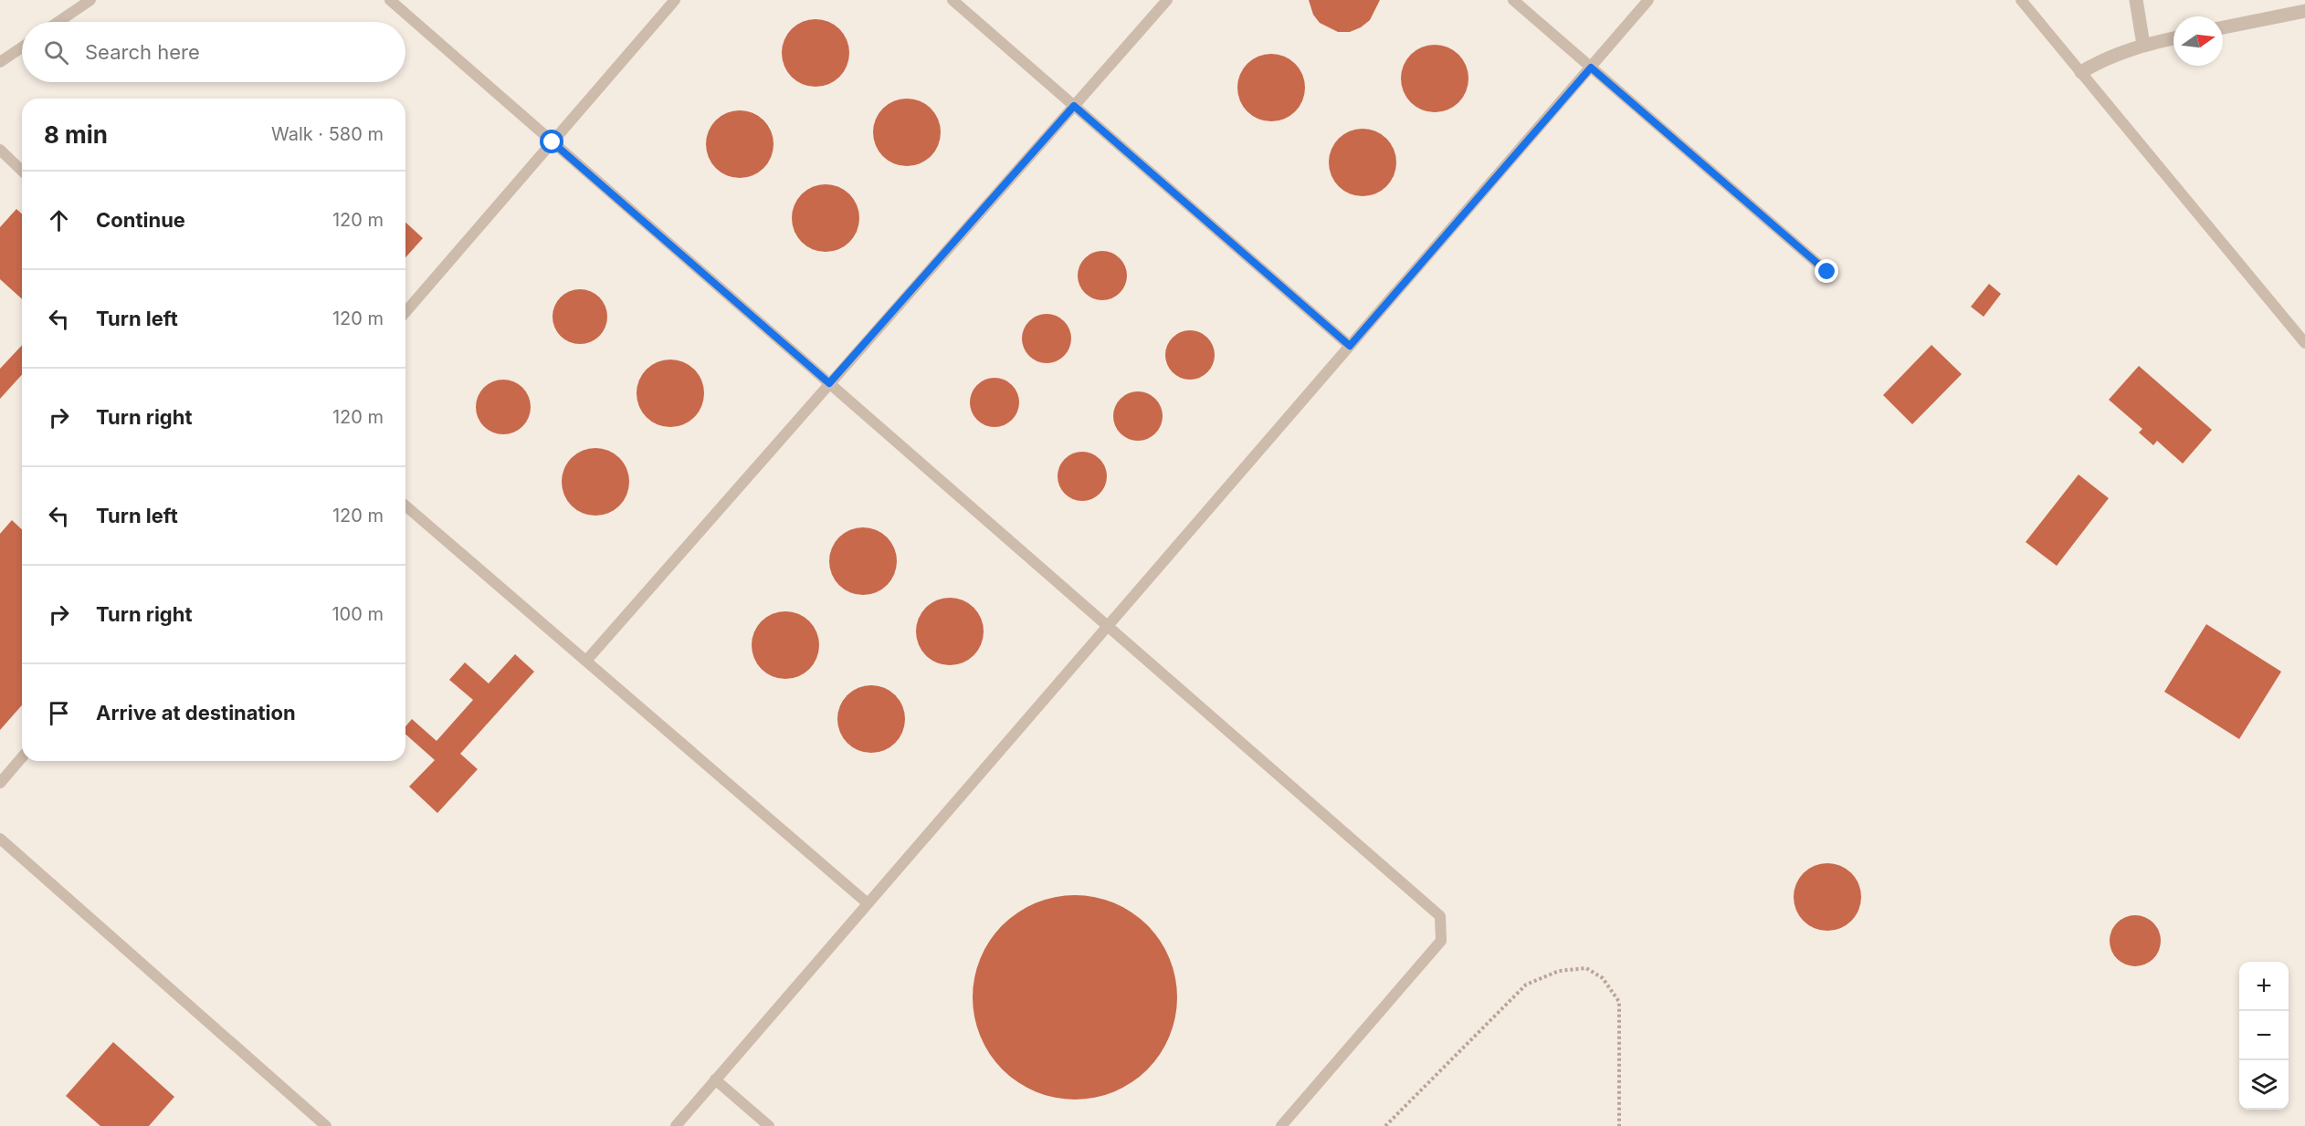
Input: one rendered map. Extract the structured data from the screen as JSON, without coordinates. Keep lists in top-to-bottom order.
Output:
{
  "north": "right",
  "page": {
    "search": "Search here",
    "heading": ["8 min", "Walk · 580 m"],
    "list": [
      ["Continue", "120 m"],
      ["Turn left", "120 m"],
      ["Turn right", "120 m"],
      ["Turn left", "120 m"],
      ["Turn right", "100 m"],
      "Arrive at destination"
    ],
    "map_buttons": ["+", "−"]
  }
}
